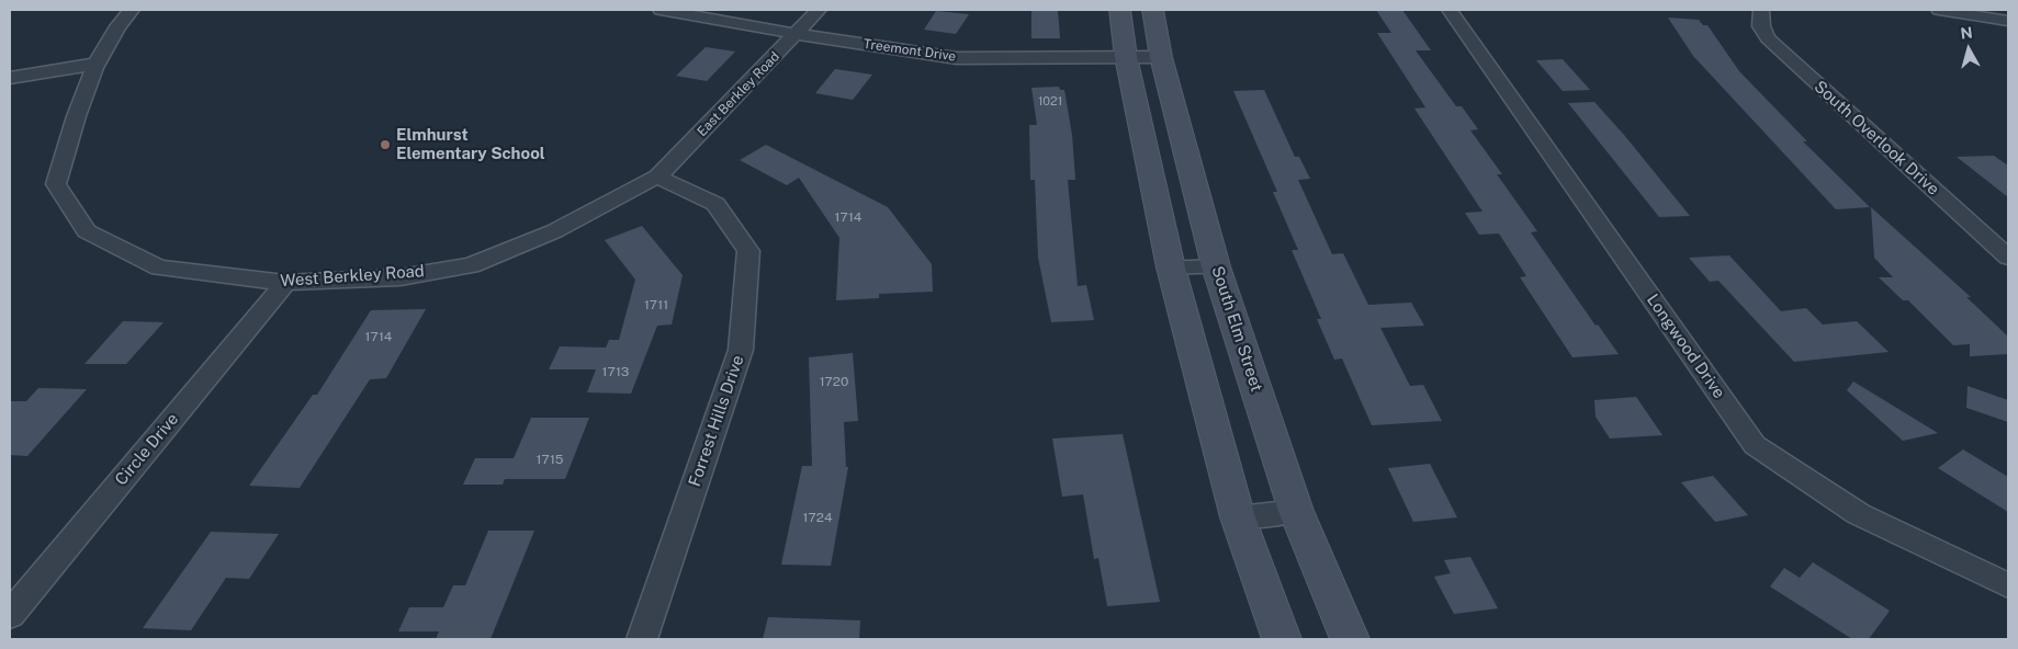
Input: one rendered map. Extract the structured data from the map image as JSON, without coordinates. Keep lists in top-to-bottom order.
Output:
{
  "streets": {
    "street": [
      "Treemont Drive",
      "East Berkley Road",
      "South Overlook Drive",
      "West Berkley Road",
      "South Elm Street",
      "Longwood Drive",
      "Forrest Hills Drive",
      "Circle Drive"
    ]
  },
  "crossings": [
    ["Treemont Drive", "East Berkley Road"],
    ["Treemont Drive", "South Elm Street"],
    ["East Berkley Road", "West Berkley Road"],
    ["East Berkley Road", "Forrest Hills Drive"],
    ["West Berkley Road", "Forrest Hills Drive"],
    ["West Berkley Road", "Circle Drive"]
  ],
  "places": ["Elmhurst Elementary School"],
  "house_numbers": [
    "1021",
    "1714",
    "1711",
    "1714",
    "1713",
    "1720",
    "1715",
    "1724"
  ],
  "north": "top"
}
